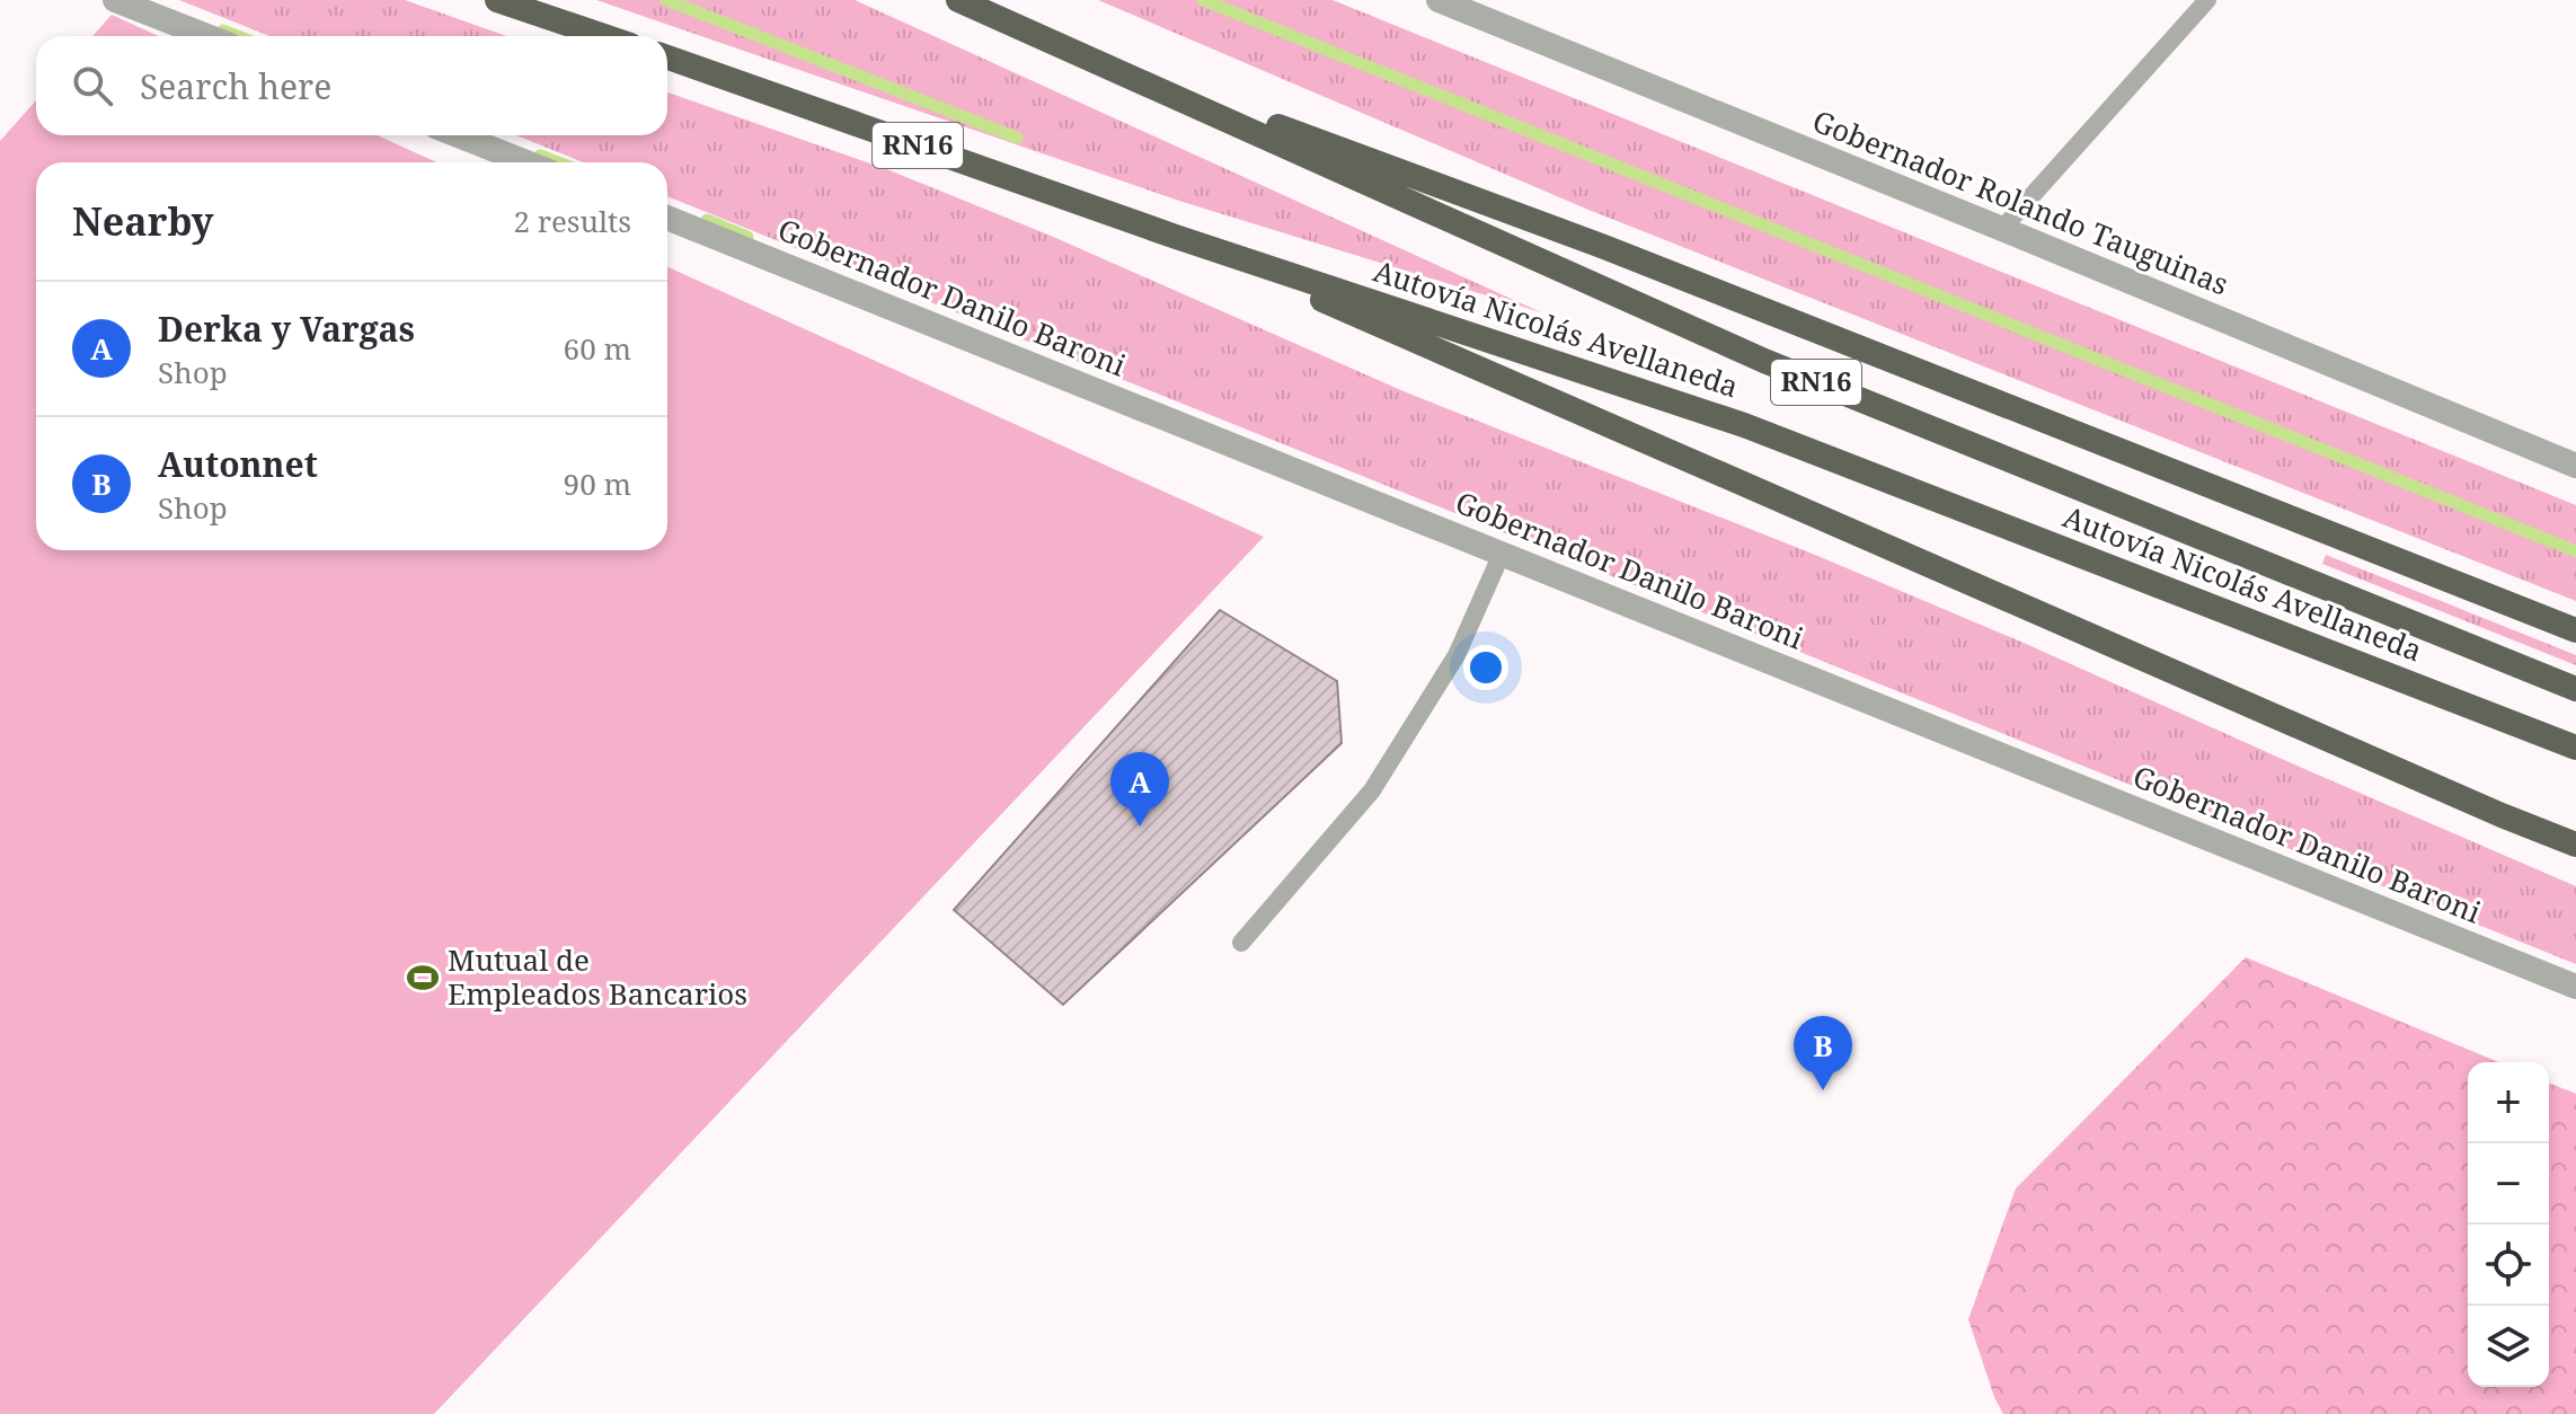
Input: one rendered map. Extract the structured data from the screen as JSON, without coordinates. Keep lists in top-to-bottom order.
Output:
{
  "streets": {
    "highway": ["RN16", "Autovía Nicolás Avellaneda"],
    "street": ["Gobernador Rolando Tauguinas", "Gobernador Danilo Baroni"]
  },
  "places": {
    "sports": ["Mutual de Empleados Bancarios"]
  },
  "page": {
    "search": "Search here",
    "heading": ["Nearby", "2 results"],
    "list": [
      {
        "mark": "A",
        "name": "Derka y Vargas",
        "note": "Shop",
        "value": "60 m"
      },
      {
        "mark": "B",
        "name": "Autonnet",
        "note": "Shop",
        "value": "90 m"
      }
    ],
    "pins": ["A", "B"],
    "map_buttons": ["+", "−"]
  }
}
